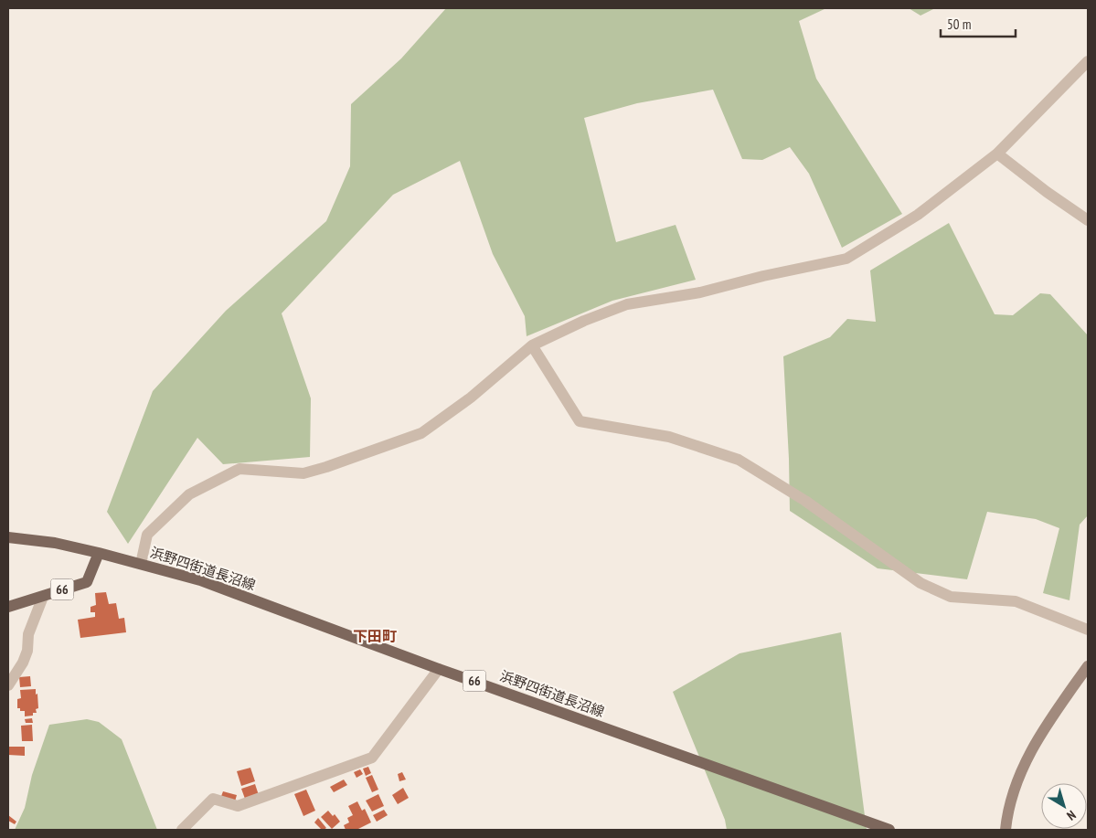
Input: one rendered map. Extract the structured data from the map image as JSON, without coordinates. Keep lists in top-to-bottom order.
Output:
{
  "streets": {
    "main road": ["浜野四街道長沼線", "66"]
  },
  "crossings": [
    ["浜野四街道長沼線", "66"]
  ],
  "districts": ["下田町"],
  "scale_bar": "50 m",
  "north": "bottom right"
}
